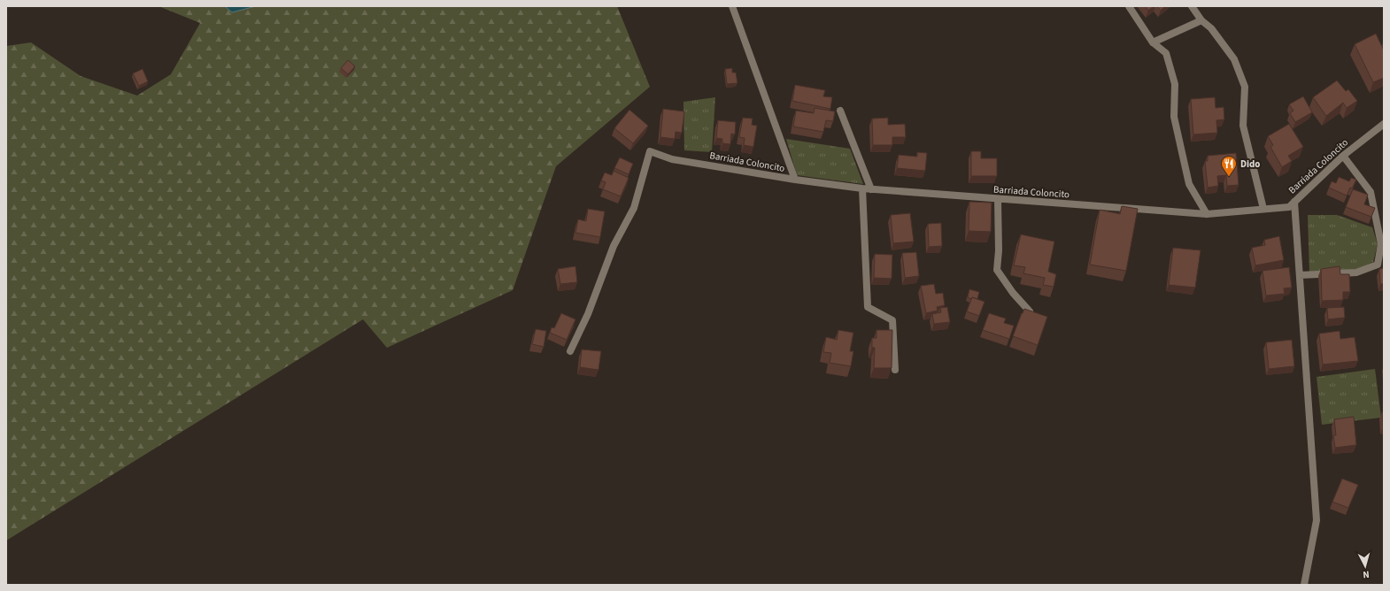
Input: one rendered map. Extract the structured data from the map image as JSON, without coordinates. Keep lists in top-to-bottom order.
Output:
{
  "streets": {
    "street": ["Barriada Coloncito"]
  },
  "places": {
    "restaurant": ["Dido"]
  },
  "north": "bottom"
}
